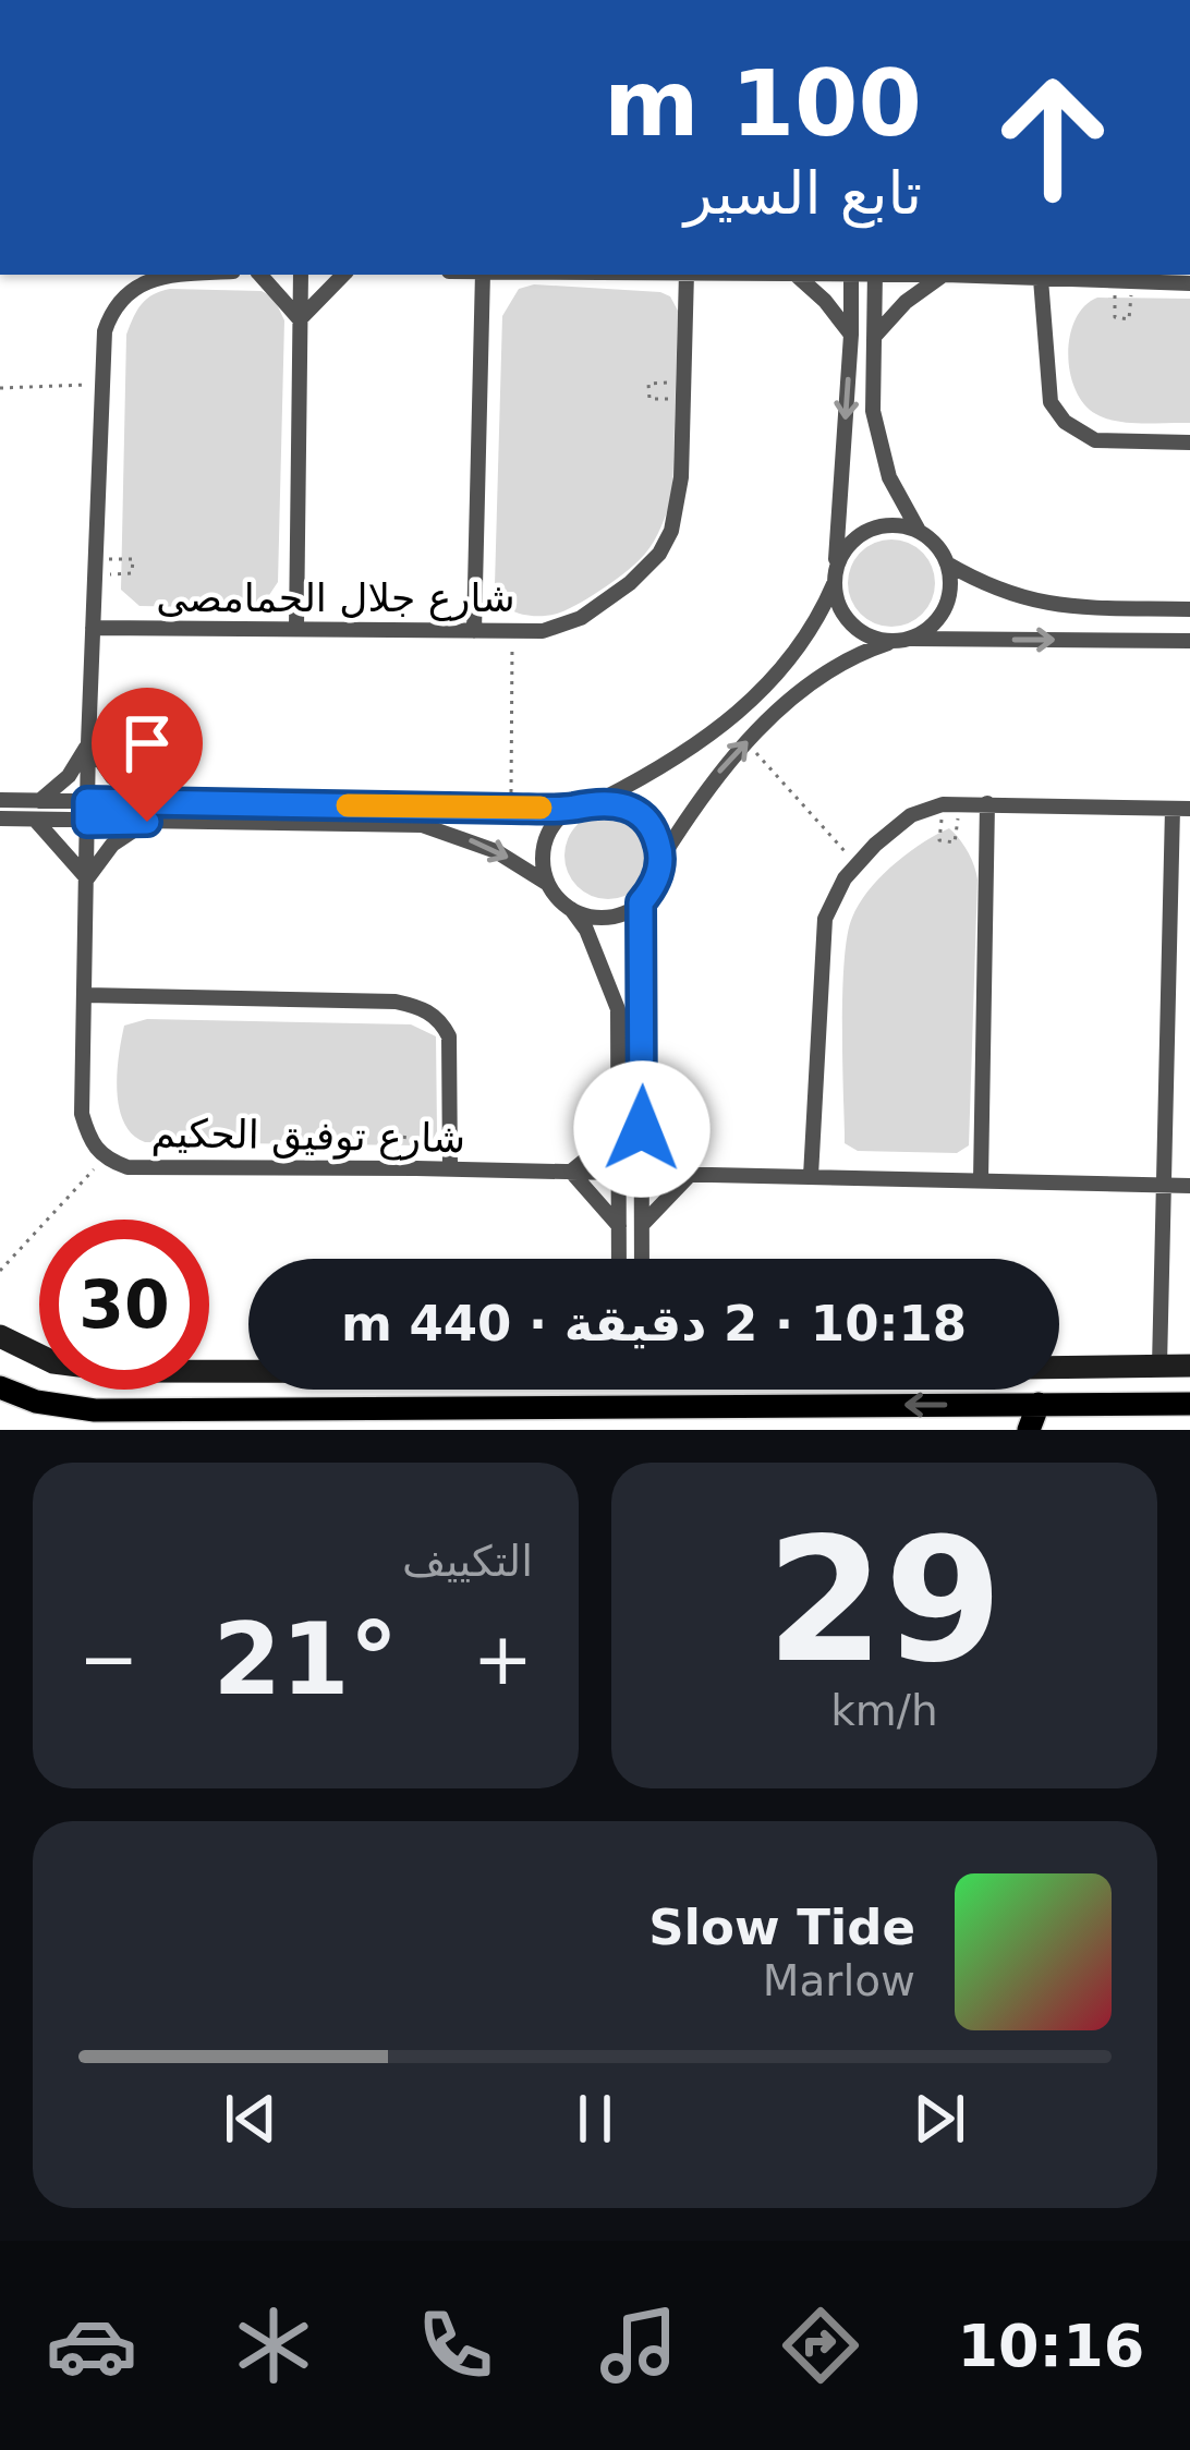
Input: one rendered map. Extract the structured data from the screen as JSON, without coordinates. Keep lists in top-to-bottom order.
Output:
{
  "streets": {
    "street": ["شارع جلال الحمامصى", "شارع توفيق الحكيم"]
  },
  "crossings": [
    ["شارع جلال الحمامصى", "شارع توفيق الحكيم"]
  ],
  "page": {
    "turn": ["100 m", "تابع السير"],
    "limit": "30",
    "trip": "10:18 · 2 دقيقة · 440 m",
    "tile": [
      ["29", "km/h"],
      "التكييف"
    ],
    "heat": ["−", "21°", "+"],
    "song": ["Slow Tide", "Marlow"],
    "tabs": "10:16"
  }
}
